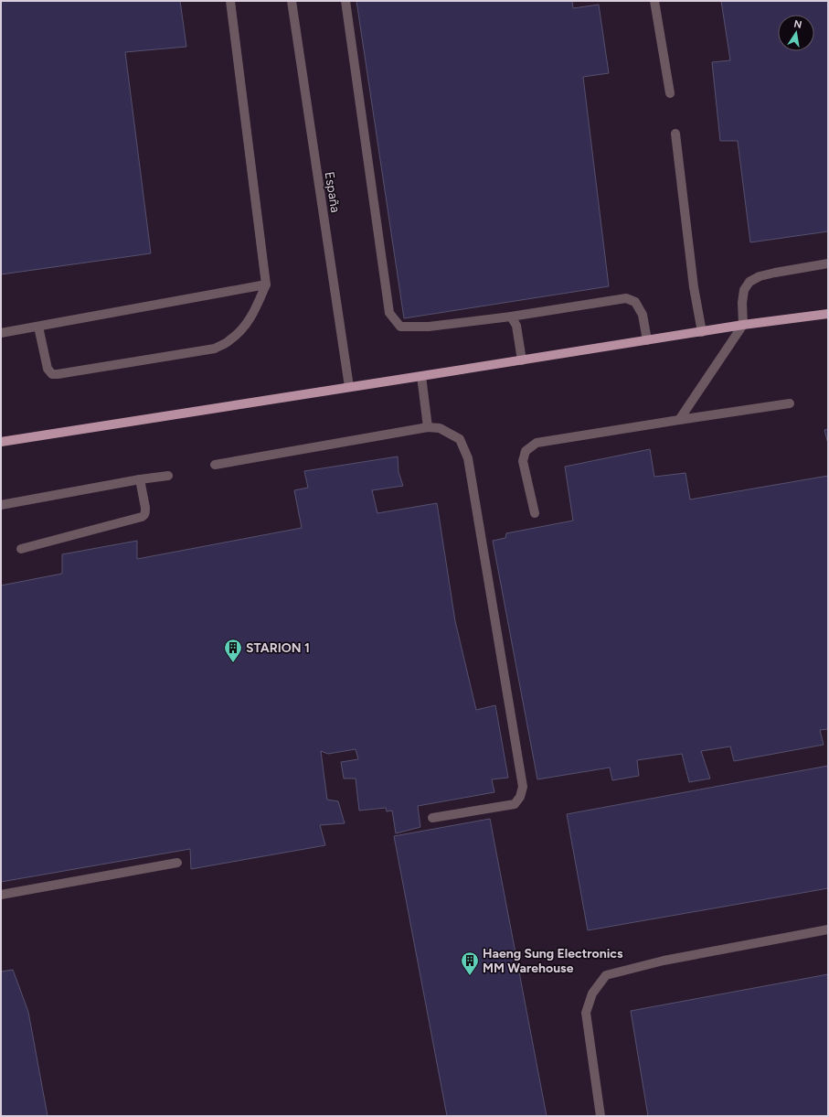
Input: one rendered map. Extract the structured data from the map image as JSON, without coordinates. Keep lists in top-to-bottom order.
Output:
{
  "streets": {
    "street": ["España"]
  },
  "places": {
    "building": ["STARION 1", "Haeng Sung Electronics MM Warehouse"]
  },
  "north": "top"
}
